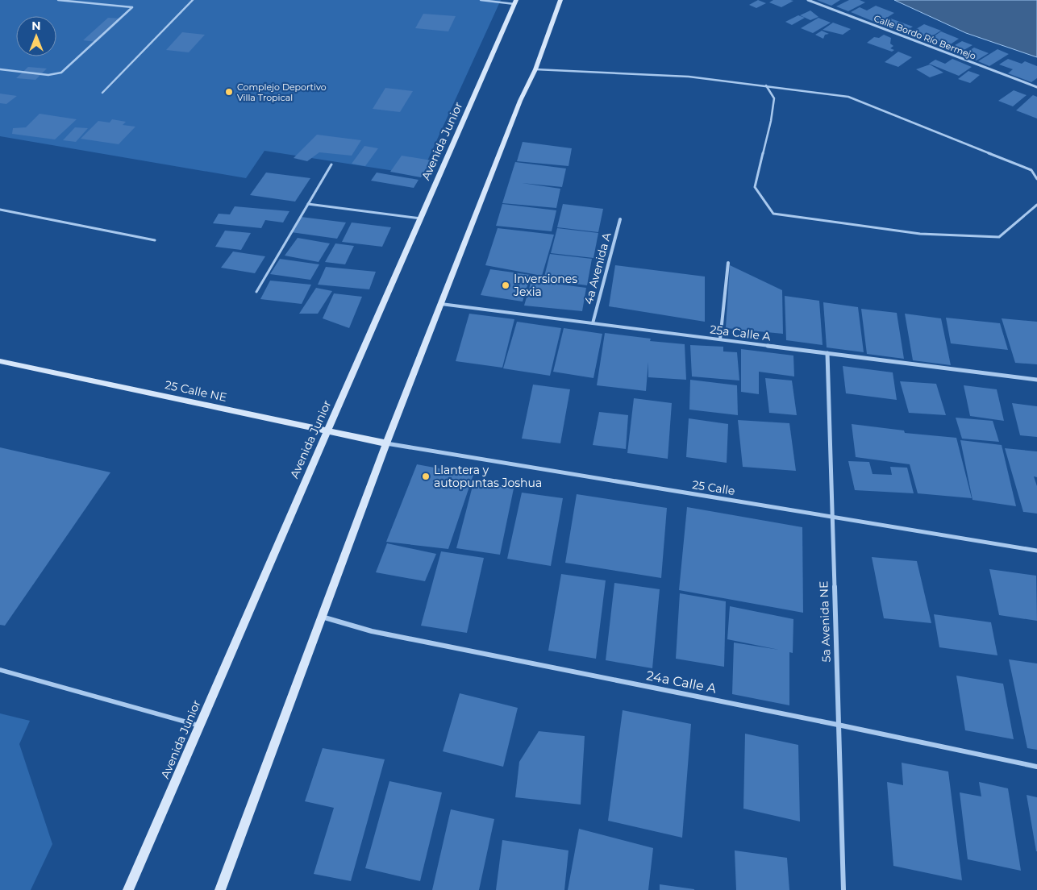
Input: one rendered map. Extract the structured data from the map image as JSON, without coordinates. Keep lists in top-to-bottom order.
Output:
{
  "streets": {
    "main road": ["Avenida Junior", "25 Calle NE"],
    "street": [
      "Calle Bordo Río Bermejo",
      "4a Avenida A",
      "25a Calle A",
      "25 Calle",
      "5a Avenida NE",
      "24a Calle A"
    ]
  },
  "crossings": [
    ["Avenida Junior", "25 Calle NE"],
    ["4a Avenida A", "25a Calle A"],
    ["25a Calle A", "5a Avenida NE"],
    ["25 Calle NE", "25 Calle"],
    ["25 Calle", "5a Avenida NE"],
    ["5a Avenida NE", "24a Calle A"]
  ],
  "places": ["Complejo Deportivo Villa Tropical", "Inversiones Jexia", "Llantera y autopuntas Joshua"],
  "north": "top"
}
